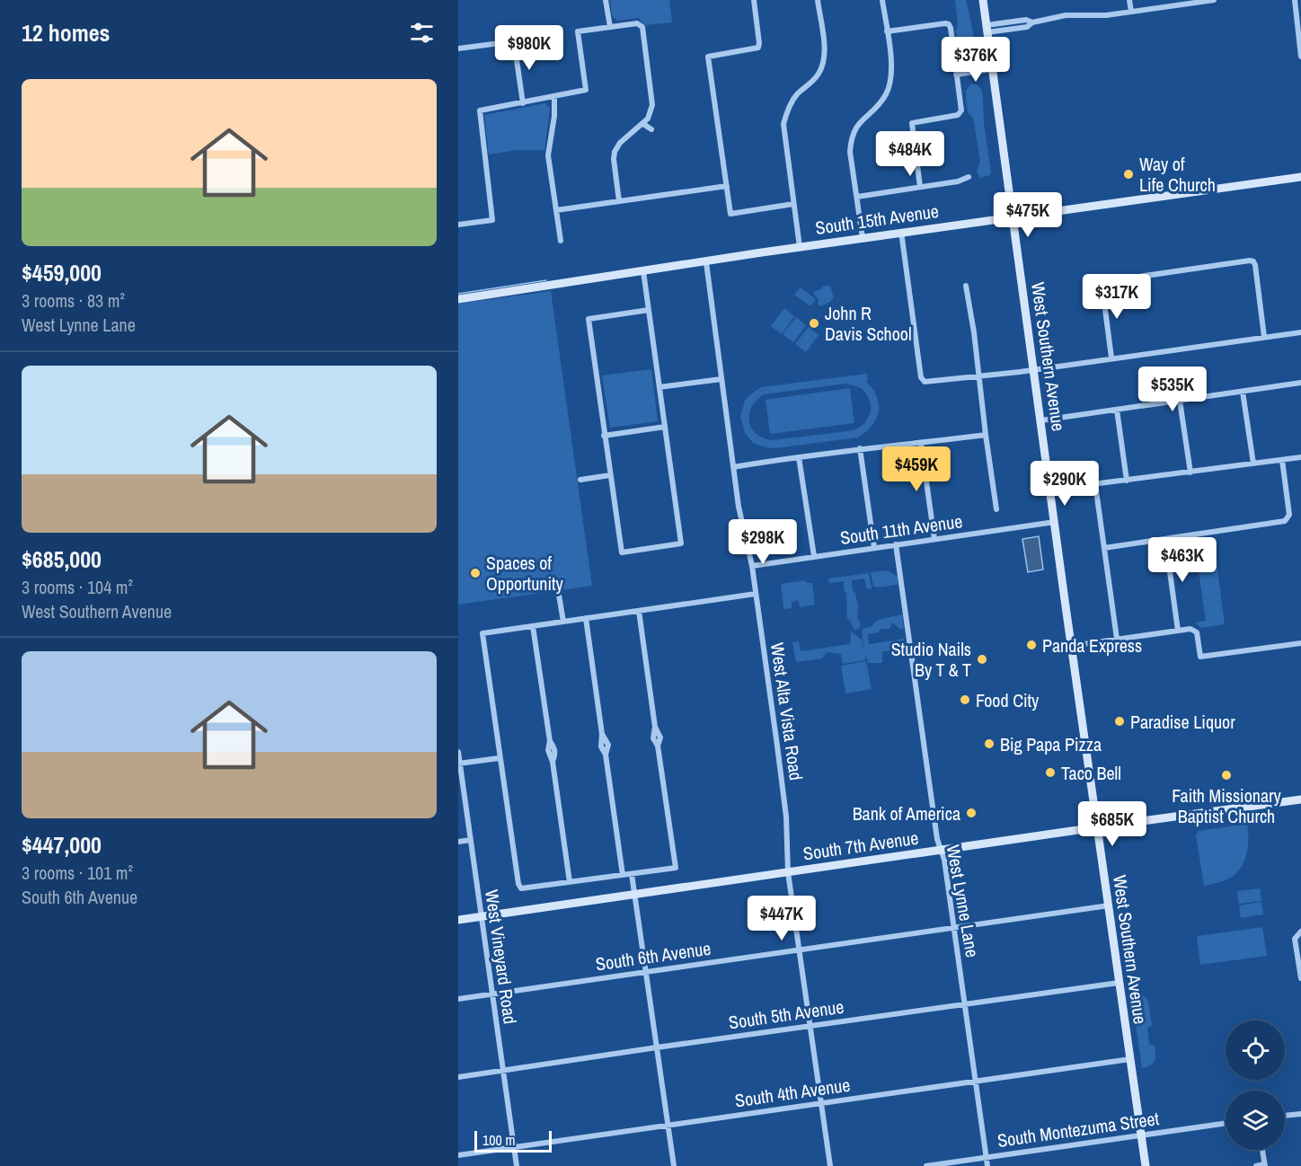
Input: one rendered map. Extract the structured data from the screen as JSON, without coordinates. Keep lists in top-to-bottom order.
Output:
{
  "streets": {
    "main road": ["South 15th Avenue", "West Southern Avenue", "South 7th Avenue"],
    "street": [
      "South 11th Avenue",
      "West Alta Vista Road",
      "West Lynne Lane",
      "South 6th Avenue",
      "West Vineyard Road",
      "South 5th Avenue",
      "South 4th Avenue",
      "South Montezuma Street"
    ]
  },
  "crossings": [
    ["South 15th Avenue", "West Southern Avenue"],
    ["South 15th Avenue", "West Alta Vista Road"],
    ["West Southern Avenue", "South 11th Avenue"],
    ["West Southern Avenue", "South 7th Avenue"],
    ["West Southern Avenue", "South 6th Avenue"],
    ["West Southern Avenue", "South 5th Avenue"],
    ["West Southern Avenue", "South 4th Avenue"],
    ["West Southern Avenue", "South Montezuma Street"],
    ["South 11th Avenue", "West Alta Vista Road"],
    ["South 11th Avenue", "West Lynne Lane"],
    ["West Alta Vista Road", "South 7th Avenue"],
    ["West Alta Vista Road", "South 6th Avenue"],
    ["West Alta Vista Road", "South 5th Avenue"],
    ["West Alta Vista Road", "South 4th Avenue"],
    ["South 7th Avenue", "West Lynne Lane"],
    ["South 7th Avenue", "West Vineyard Road"],
    ["West Lynne Lane", "South 6th Avenue"],
    ["West Lynne Lane", "South 5th Avenue"],
    ["West Lynne Lane", "South 4th Avenue"],
    ["West Lynne Lane", "South Montezuma Street"],
    ["South 6th Avenue", "West Vineyard Road"],
    ["West Vineyard Road", "South 5th Avenue"],
    ["West Vineyard Road", "South 4th Avenue"]
  ],
  "places": [
    "Way of Life Church",
    "John R Davis School",
    "Spaces of Opportunity",
    "Panda Express",
    "Studio Nails By T & T",
    "Food City",
    "Paradise Liquor",
    "Big Papa Pizza",
    "Taco Bell",
    "Faith Missionary Baptist Church",
    "Bank of America"
  ],
  "scale_bar": "100 m",
  "page": {
    "heading": "12 homes",
    "price": [
      "$980K",
      "$376K",
      "$484K",
      "$475K",
      "$317K",
      "$535K",
      "$459K",
      "$290K",
      "$298K",
      "$463K",
      "$685K",
      "$447K"
    ],
    "list": [
      {
        "name": "$459,000",
        "note": "3 rooms · 83 m² · West Lynne Lane"
      },
      {
        "name": "$685,000",
        "note": "3 rooms · 104 m² · West Southern Avenue"
      },
      {
        "name": "$447,000",
        "note": "3 rooms · 101 m² · South 6th Avenue"
      }
    ],
    "scale": "100 m"
  }
}
